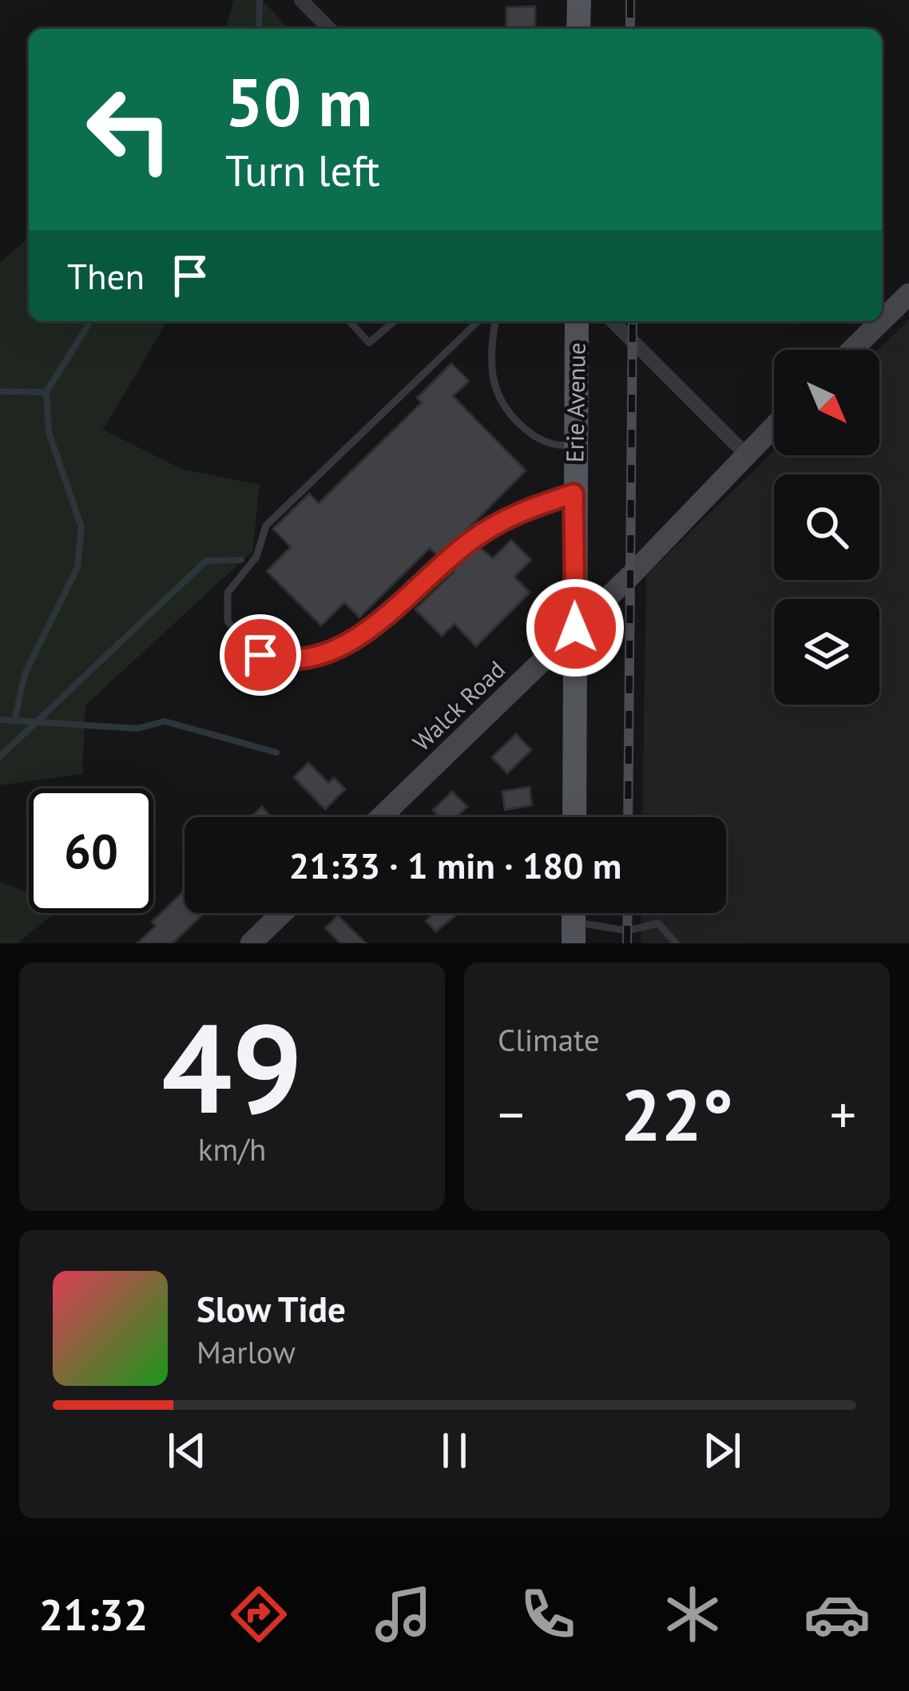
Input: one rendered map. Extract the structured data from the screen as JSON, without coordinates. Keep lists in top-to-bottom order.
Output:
{
  "streets": {
    "main road": ["Erie Avenue"],
    "street": ["Walck Road"]
  },
  "crossings": [
    ["Erie Avenue", "Walck Road"]
  ],
  "north": "bottom right",
  "page": {
    "turn": ["50 m", "Turn left"],
    "then": "Then",
    "limit": "60",
    "trip": "21:33 · 1 min · 180 m",
    "tile": [
      ["49", "km/h"],
      "Climate"
    ],
    "heat": ["−", "22°", "+"],
    "song": ["Slow Tide", "Marlow"],
    "tabs": "21:32"
  }
}
